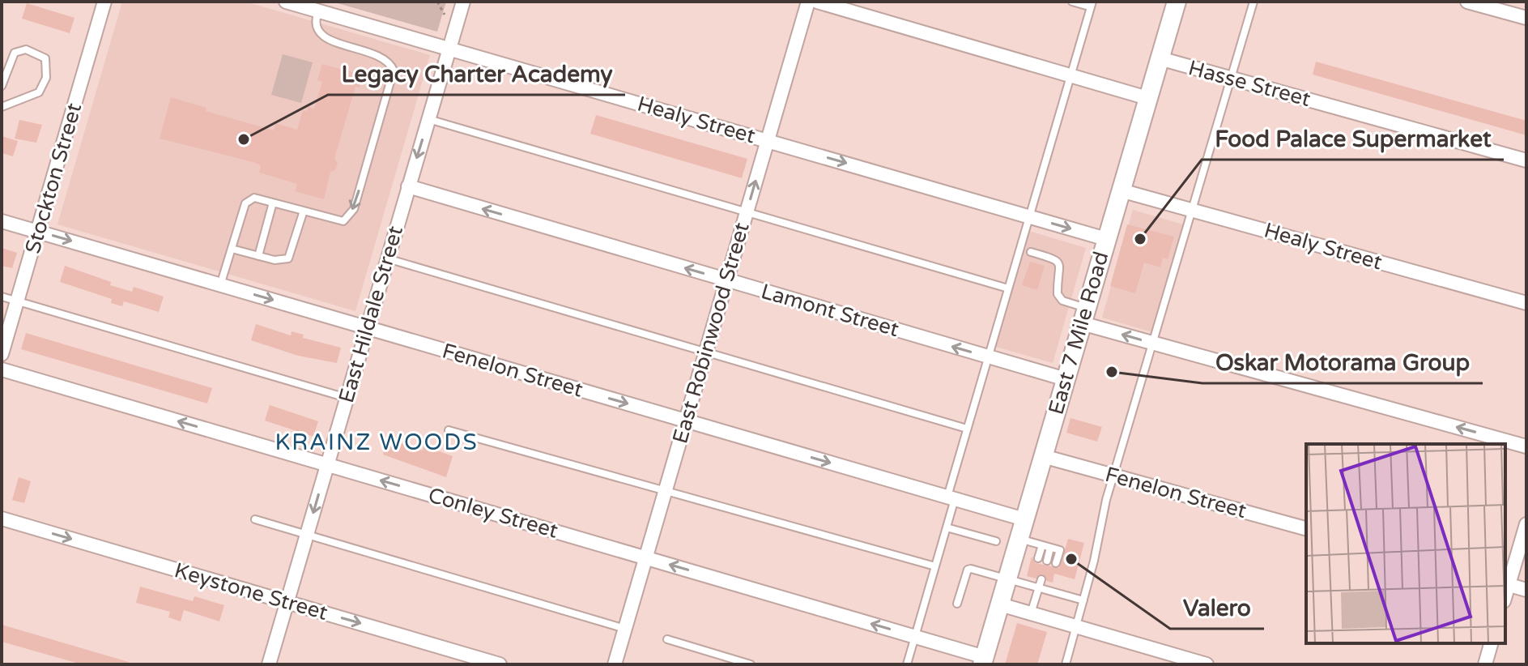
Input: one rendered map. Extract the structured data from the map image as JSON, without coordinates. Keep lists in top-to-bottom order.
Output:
{
  "streets": {
    "street": [
      "Hasse Street",
      "Healy Street",
      "Stockton Street",
      "Lamont Street",
      "East Hildale Street",
      "East Robinwood Street",
      "East 7 Mile Road",
      "Fenelon Street",
      "Conley Street",
      "Keystone Street"
    ]
  },
  "crossings": [
    ["Hasse Street", "East 7 Mile Road"],
    ["Healy Street", "East Hildale Street"],
    ["Healy Street", "East Robinwood Street"],
    ["Healy Street", "East 7 Mile Road"],
    ["Stockton Street", "Fenelon Street"],
    ["Lamont Street", "East Hildale Street"],
    ["Lamont Street", "East Robinwood Street"],
    ["Lamont Street", "East 7 Mile Road"],
    ["East Hildale Street", "Fenelon Street"],
    ["East Hildale Street", "Conley Street"],
    ["East Hildale Street", "Keystone Street"],
    ["East Robinwood Street", "Fenelon Street"],
    ["East Robinwood Street", "Conley Street"],
    ["East 7 Mile Road", "Fenelon Street"],
    ["East 7 Mile Road", "Conley Street"]
  ],
  "one_way": [
    "Lamont Street",
    "Fenelon Street",
    "Conley Street",
    "Keystone Street"
  ],
  "districts": ["KRAINZ WOODS"],
  "places": [
    "Legacy Charter Academy",
    "Food Palace Supermarket",
    "Oskar Motorama Group",
    "Valero"
  ]
}
